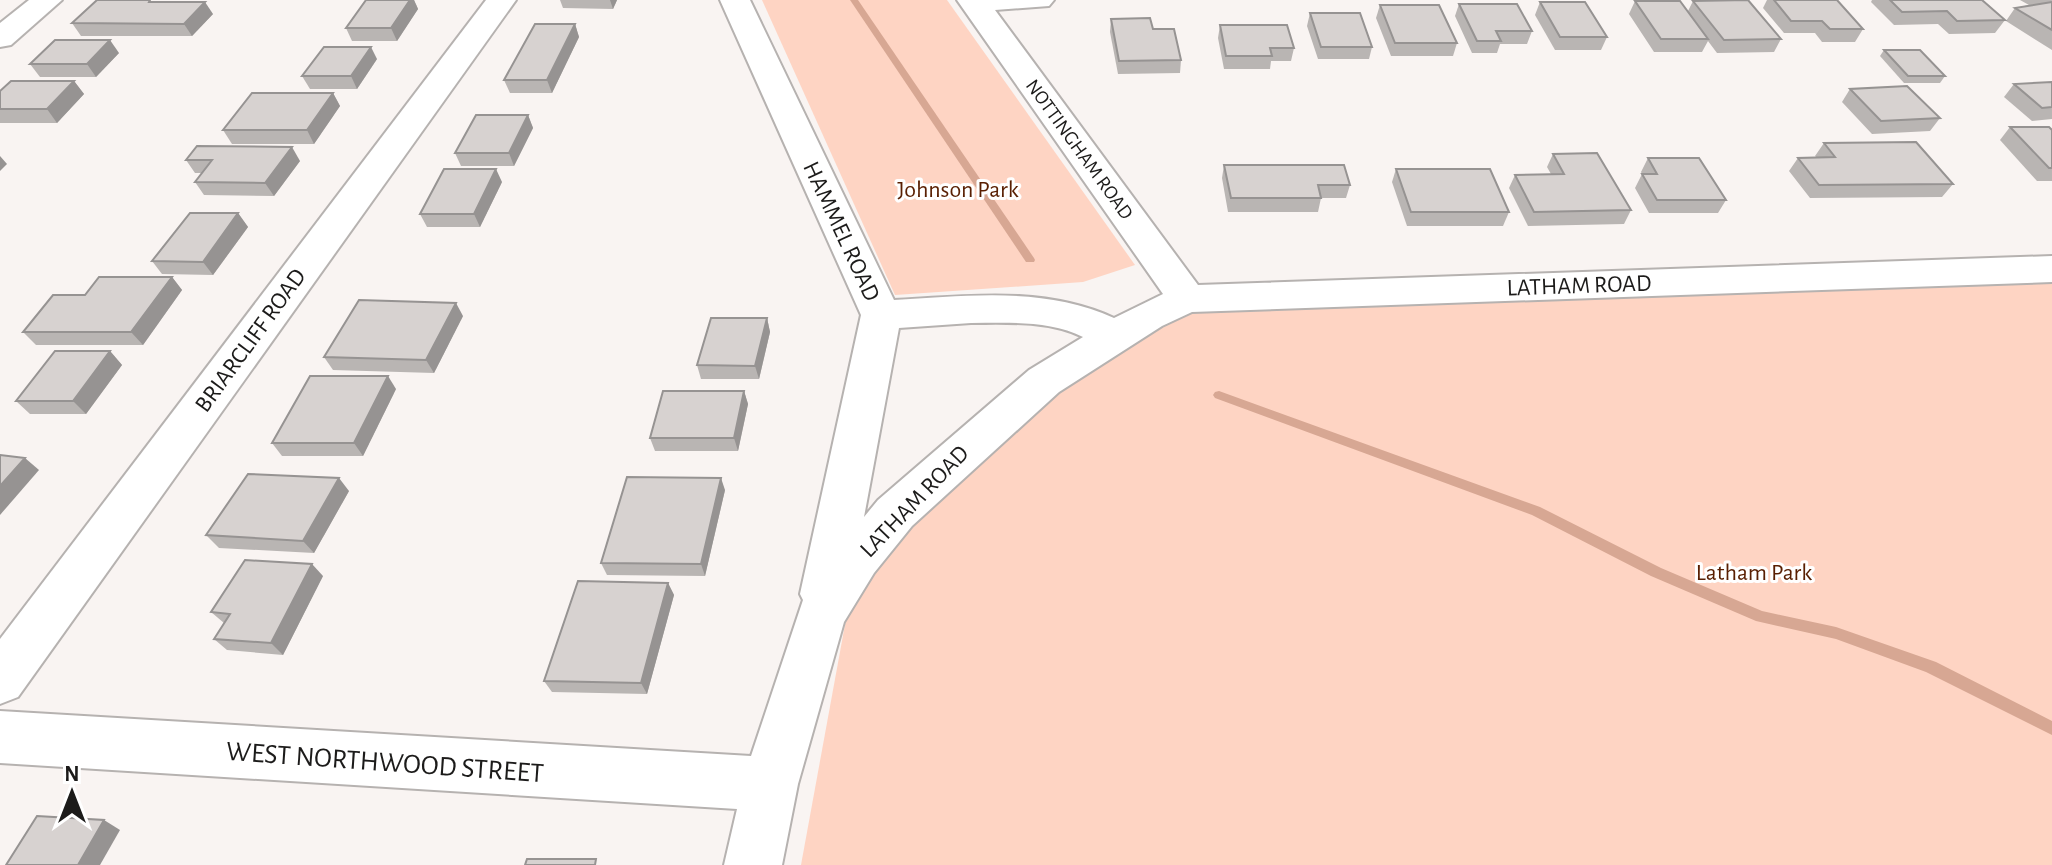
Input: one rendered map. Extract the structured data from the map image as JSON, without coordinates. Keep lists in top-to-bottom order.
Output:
{
  "streets": {
    "street": [
      "NOTTINGHAM ROAD",
      "HAMMEL ROAD",
      "LATHAM ROAD",
      "BRIARCLIFF ROAD",
      "WEST NORTHWOOD STREET"
    ]
  },
  "crossings": [
    ["NOTTINGHAM ROAD", "LATHAM ROAD"],
    ["HAMMEL ROAD", "LATHAM ROAD"],
    ["LATHAM ROAD", "WEST NORTHWOOD STREET"]
  ],
  "parks": ["Johnson Park", "Latham Park"],
  "north": "top"
}
